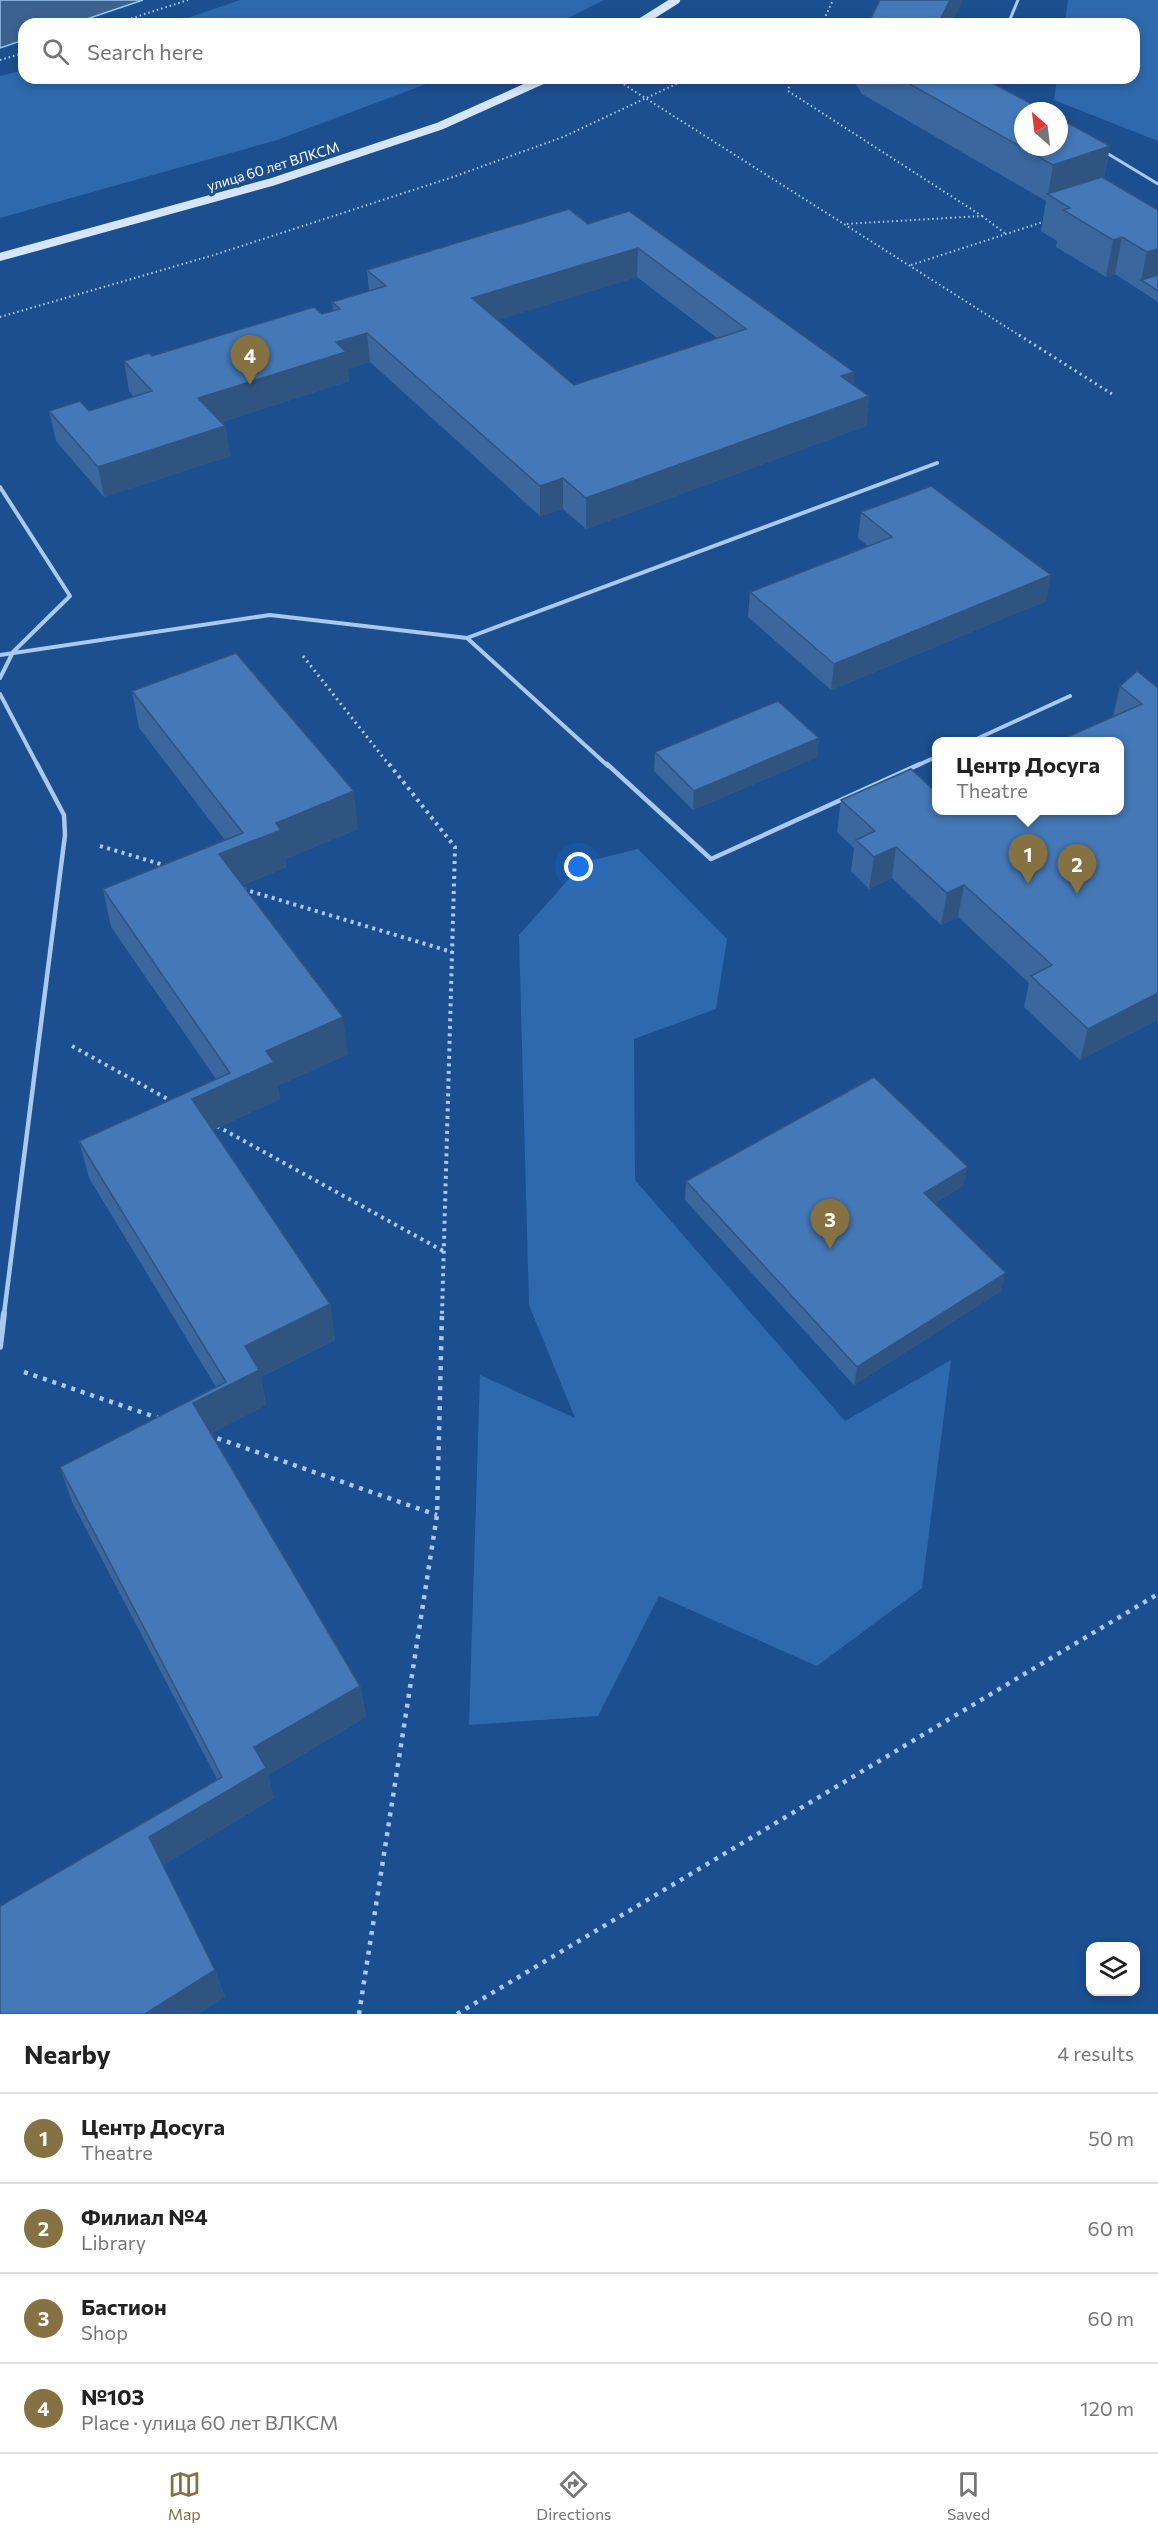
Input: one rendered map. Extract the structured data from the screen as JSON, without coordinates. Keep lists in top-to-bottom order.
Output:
{
  "streets": {
    "street": ["улица 60 лет ВЛКСМ"]
  },
  "north": "top left",
  "page": {
    "search": "Search here",
    "pins": [
      "4",
      "1",
      "2",
      "3"
    ],
    "popup": ["Центр Досуга", "Theatre"],
    "heading": ["Nearby", "4 results"],
    "list": [
      {
        "mark": "1",
        "name": "Центр Досуга",
        "note": "Theatre",
        "value": "50 m"
      },
      {
        "mark": "2",
        "name": "Филиал №4",
        "note": "Library",
        "value": "60 m"
      },
      {
        "mark": "3",
        "name": "Бастион",
        "note": "Shop",
        "value": "60 m"
      },
      {
        "mark": "4",
        "name": "№103",
        "note": "Place · улица 60 лет ВЛКСМ",
        "value": "120 m"
      }
    ],
    "nav": ["Map", "Directions", "Saved"]
  }
}
